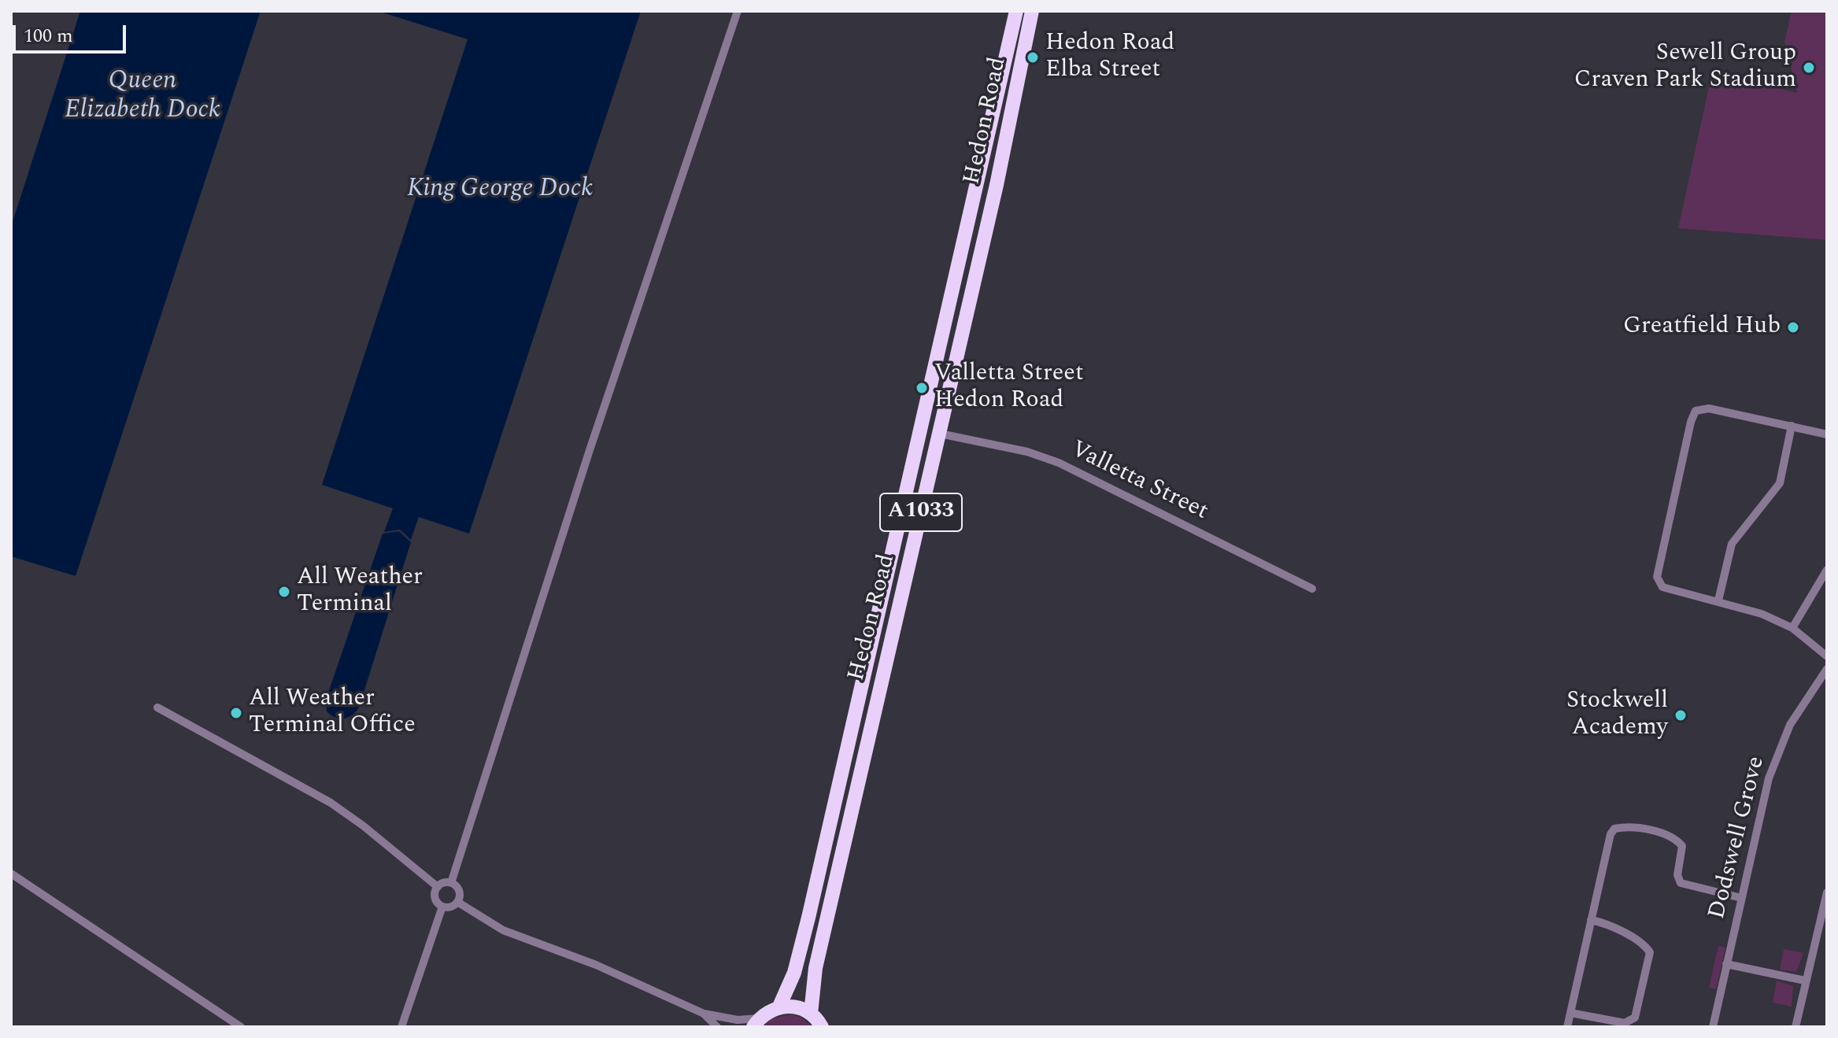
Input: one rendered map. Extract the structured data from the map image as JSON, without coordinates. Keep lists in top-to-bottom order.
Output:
{
  "streets": {
    "highway": ["Hedon Road", "A1033"],
    "street": ["Valletta Street", "Dodswell Grove"]
  },
  "crossings": [
    ["Hedon Road", "Valletta Street"]
  ],
  "water": ["Queen Elizabeth Dock", "King George Dock"],
  "places": [
    "Hedon Road Elba Street",
    "Sewell Group Craven Park Stadium",
    "Greatfield Hub",
    "Valletta Street Hedon Road",
    "All Weather Terminal",
    "All Weather Terminal Office",
    "Stockwell Academy"
  ],
  "scale_bar": "100 m"
}
